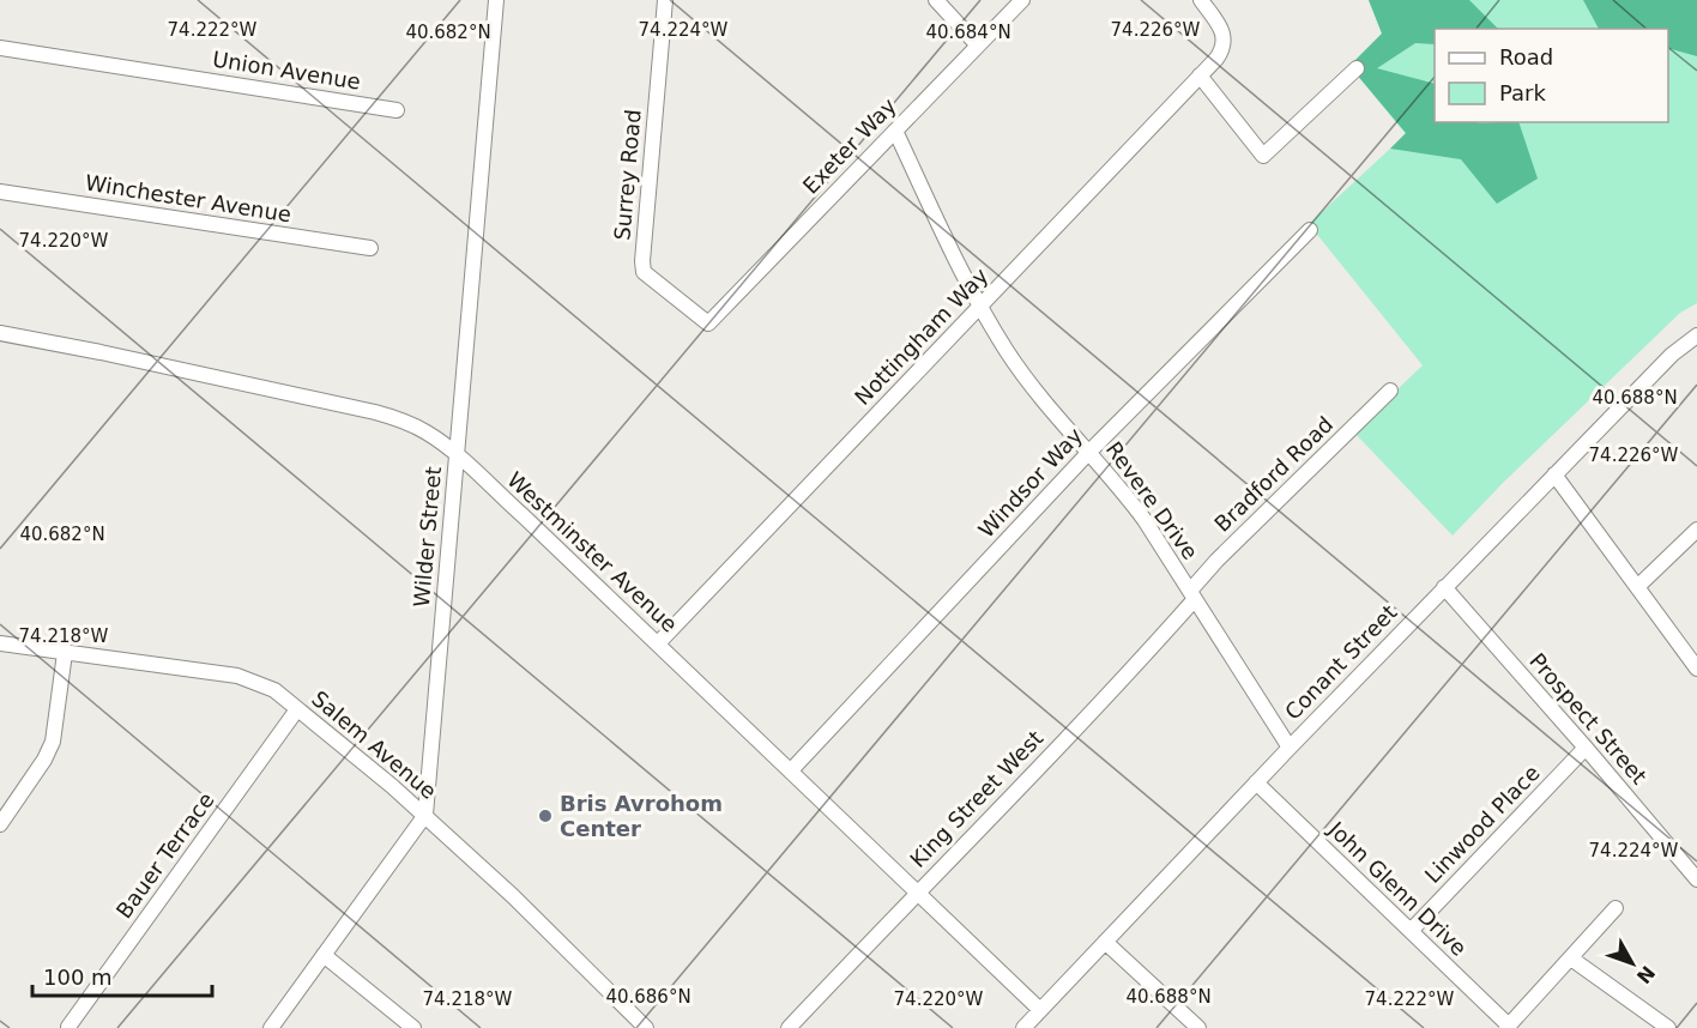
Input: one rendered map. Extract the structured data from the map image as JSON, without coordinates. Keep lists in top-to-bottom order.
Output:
{
  "streets": {
    "street": [
      "Union Avenue",
      "Exeter Way",
      "Surrey Road",
      "Winchester Avenue",
      "Nottingham Way",
      "Bradford Road",
      "Windsor Way",
      "Revere Drive",
      "Wilder Street",
      "Westminster Avenue",
      "Conant Street",
      "Prospect Street",
      "Salem Avenue",
      "King Street West",
      "Linwood Place",
      "Bauer Terrace",
      "John Glenn Drive"
    ]
  },
  "crossings": [
    ["Exeter Way", "Surrey Road"],
    ["Exeter Way", "Revere Drive"],
    ["Nottingham Way", "Revere Drive"],
    ["Nottingham Way", "Westminster Avenue"],
    ["Bradford Road", "Revere Drive"],
    ["Bradford Road", "King Street West"],
    ["Windsor Way", "Revere Drive"],
    ["Windsor Way", "Westminster Avenue"],
    ["Revere Drive", "Conant Street"],
    ["Revere Drive", "King Street West"],
    ["Wilder Street", "Westminster Avenue"],
    ["Wilder Street", "Salem Avenue"],
    ["Westminster Avenue", "Conant Street"],
    ["Westminster Avenue", "King Street West"],
    ["Conant Street", "Prospect Street"],
    ["Conant Street", "John Glenn Drive"],
    ["Prospect Street", "Linwood Place"],
    ["Salem Avenue", "Bauer Terrace"],
    ["Linwood Place", "John Glenn Drive"]
  ],
  "places": ["Bris Avrohom Center"],
  "legend": ["Road", "Park"],
  "scale_bar": "100 m",
  "north": "bottom right",
  "coordinates": [
    "74.222°W",
    "74.224°W",
    "74.226°W",
    "40.682°N",
    "40.684°N",
    "74.220°W",
    "40.688°N",
    "74.218°W",
    "40.686°N"
  ]
}
